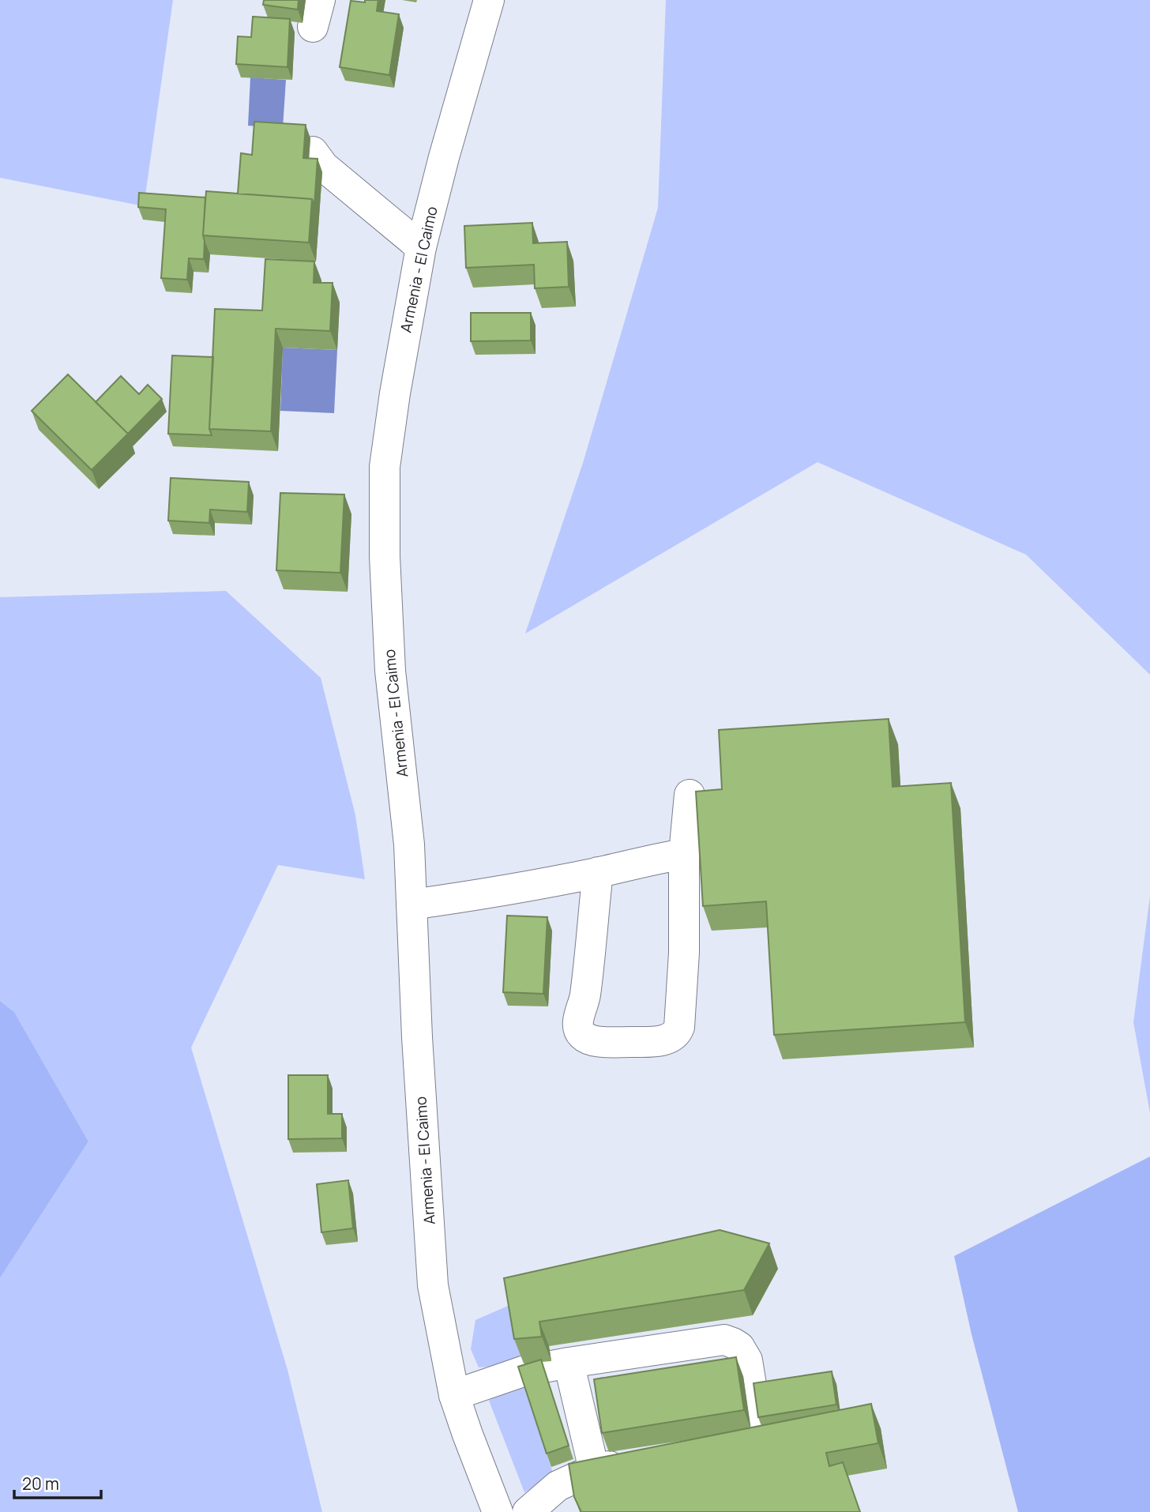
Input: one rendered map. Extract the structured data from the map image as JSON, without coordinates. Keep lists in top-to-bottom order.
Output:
{
  "streets": {
    "main road": ["Armenia - El Caimo"]
  },
  "scale_bar": "20 m"
}
